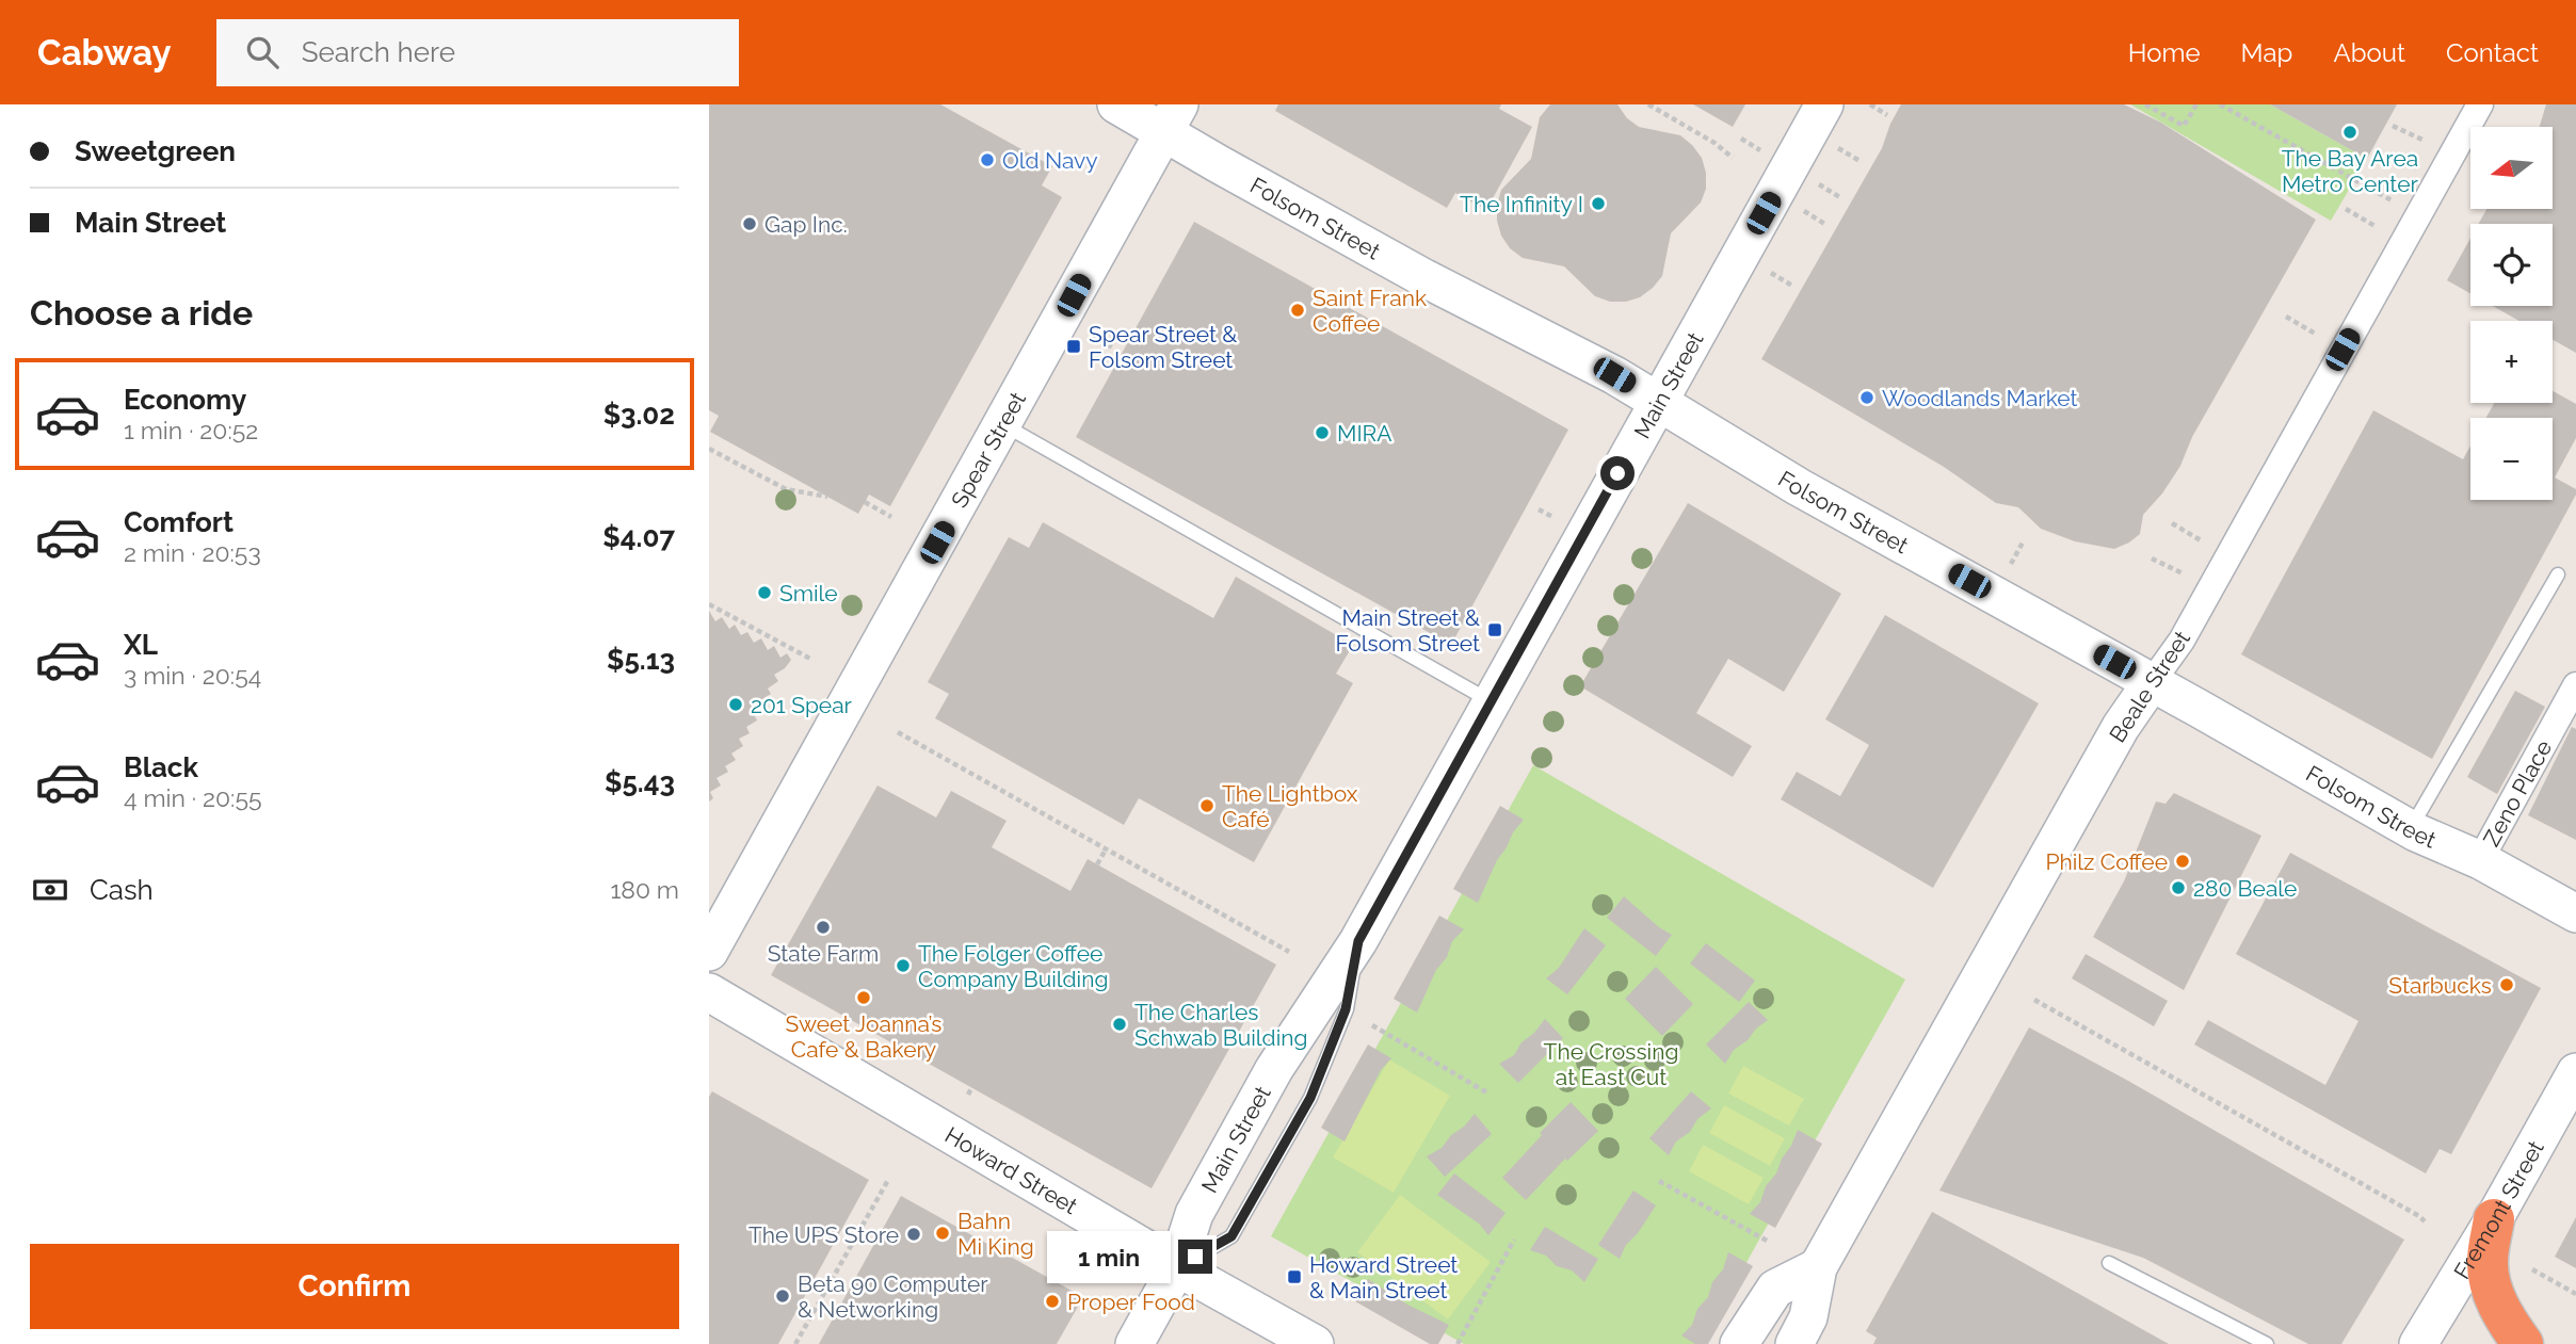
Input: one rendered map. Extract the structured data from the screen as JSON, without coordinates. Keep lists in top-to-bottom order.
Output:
{
  "streets": {
    "street": [
      "Folsom Street",
      "Main Street",
      "Spear Street",
      "Beale Street",
      "Zeno Place",
      "Howard Street",
      "Fremont Street"
    ]
  },
  "crossings": [
    ["Folsom Street", "Main Street"],
    ["Folsom Street", "Spear Street"],
    ["Folsom Street", "Beale Street"],
    ["Folsom Street", "Zeno Place"],
    ["Main Street", "Howard Street"]
  ],
  "parks": ["The Crossing at East Cut"],
  "places": {
    "other": [
      "The Bay Area Metro Center",
      "Old Navy",
      "The Infinity I",
      "Gap Inc.",
      "Saint Frank Coffee",
      "Woodlands Market",
      "MIRA",
      "Smile",
      "201 Spear",
      "The Lightbox Café",
      "Philz Coffee",
      "280 Beale",
      "State Farm",
      "The Folger Coffee Company Building",
      "Starbucks",
      "Sweet Joanna’s Cafe & Bakery",
      "The Charles Schwab Building",
      "Bahn Mi King",
      "The UPS Store",
      "Beta 90 Computer & Networking",
      "Proper Food"
    ],
    "transit": ["Spear Street & Folsom Street", "Main Street & Folsom Street", "Howard Street & Main Street"]
  },
  "north": "left",
  "page": {
    "header": "Cabway",
    "search": "Search here",
    "nav": [
      "Home",
      "Map",
      "About",
      "Contact"
    ],
    "banner": ["Sweetgreen", "Main Street"],
    "map_buttons": ["+", "−"],
    "heading": "Choose a ride",
    "list": [
      {
        "name": "Economy",
        "note": "1 min · 20:52",
        "value": "$3.02"
      },
      {
        "name": "Comfort",
        "note": "2 min · 20:53",
        "value": "$4.07"
      },
      {
        "name": "XL",
        "note": "3 min · 20:54",
        "value": "$5.13"
      },
      {
        "name": "Black",
        "note": "4 min · 20:55",
        "value": "$5.43"
      }
    ],
    "pay": ["Cash", "180 m"],
    "buttons": "Confirm",
    "bubble": "1 min"
  }
}
